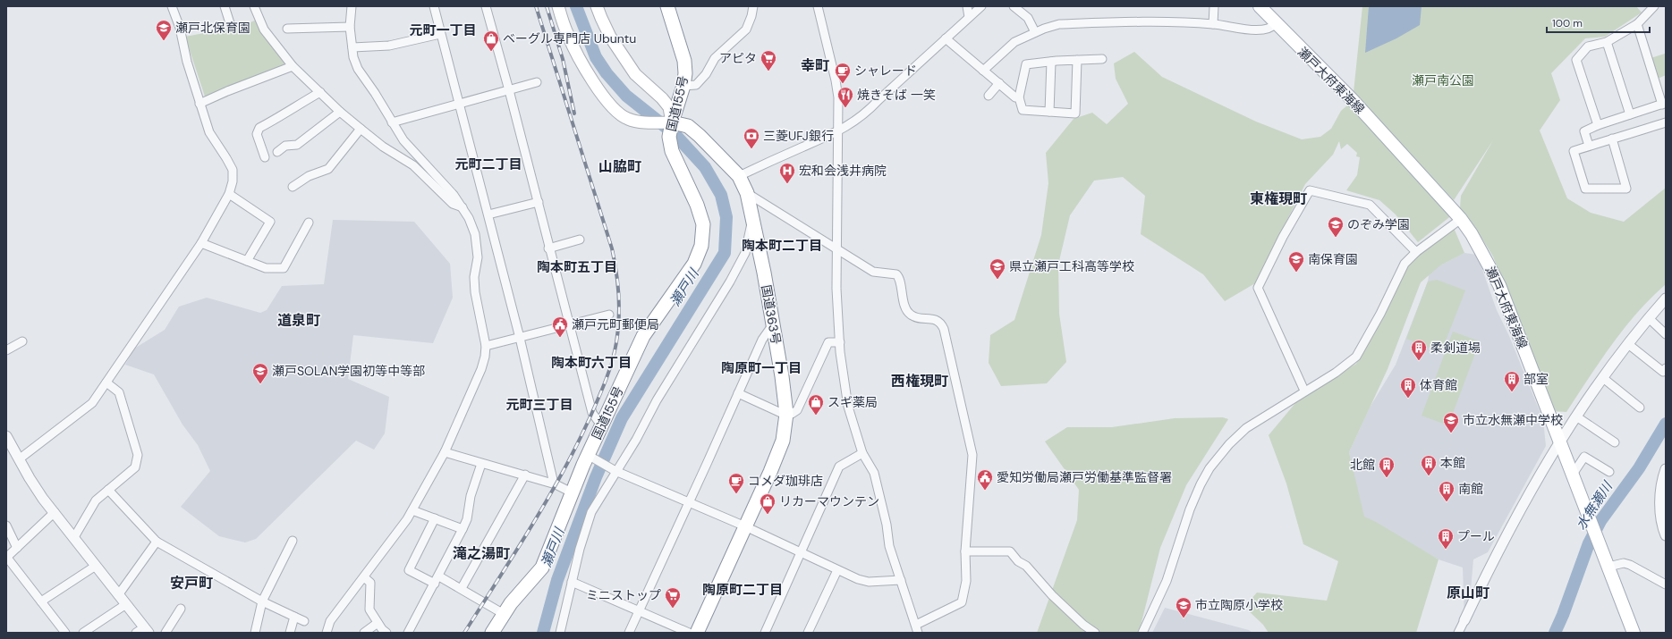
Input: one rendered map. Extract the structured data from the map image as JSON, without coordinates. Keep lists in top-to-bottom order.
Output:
{
  "streets": {
    "highway": ["国道155号", "国道363号"],
    "main road": ["瀬戸大府東海線"]
  },
  "crossings": [
    ["国道155号", "国道363号"]
  ],
  "districts": [
    "元町一丁目",
    "幸町",
    "元町二丁目",
    "山脇町",
    "東権現町",
    "陶本町二丁目",
    "陶本町五丁目",
    "道泉町",
    "陶本町六丁目",
    "陶原町一丁目",
    "西権現町",
    "元町三丁目",
    "滝之湯町",
    "安戸町",
    "陶原町二丁目",
    "原山町"
  ],
  "water": ["瀬戸川", "水無瀬川"],
  "parks": ["瀬戸南公園"],
  "places": {
    "school or university": [
      "瀬戸北保育園",
      "のぞみ学園",
      "南保育園",
      "県立瀬戸工科高等学校",
      "瀬戸SOLAN学園初等中等部",
      "市立水無瀬中学校",
      "市立陶原小学校"
    ],
    "shop": ["ベーグル専門店 Ubuntu", "スギ薬局", "リカーマウンテン"],
    "supermarket": ["アピタ", "ミニストップ"],
    "cafe": ["シャレード", "コメダ珈琲店"],
    "restaurant": ["焼きそば 一笑"],
    "bank": ["三菱UFJ銀行"],
    "hospital": ["宏和会浅井病院"],
    "public building": ["瀬戸元町郵便局", "愛知労働局瀬戸労働基準監督署"],
    "building": [
      "柔剣道場",
      "部室",
      "体育館",
      "本館",
      "北館",
      "南館",
      "プール"
    ]
  },
  "scale_bar": "100 m"
}
